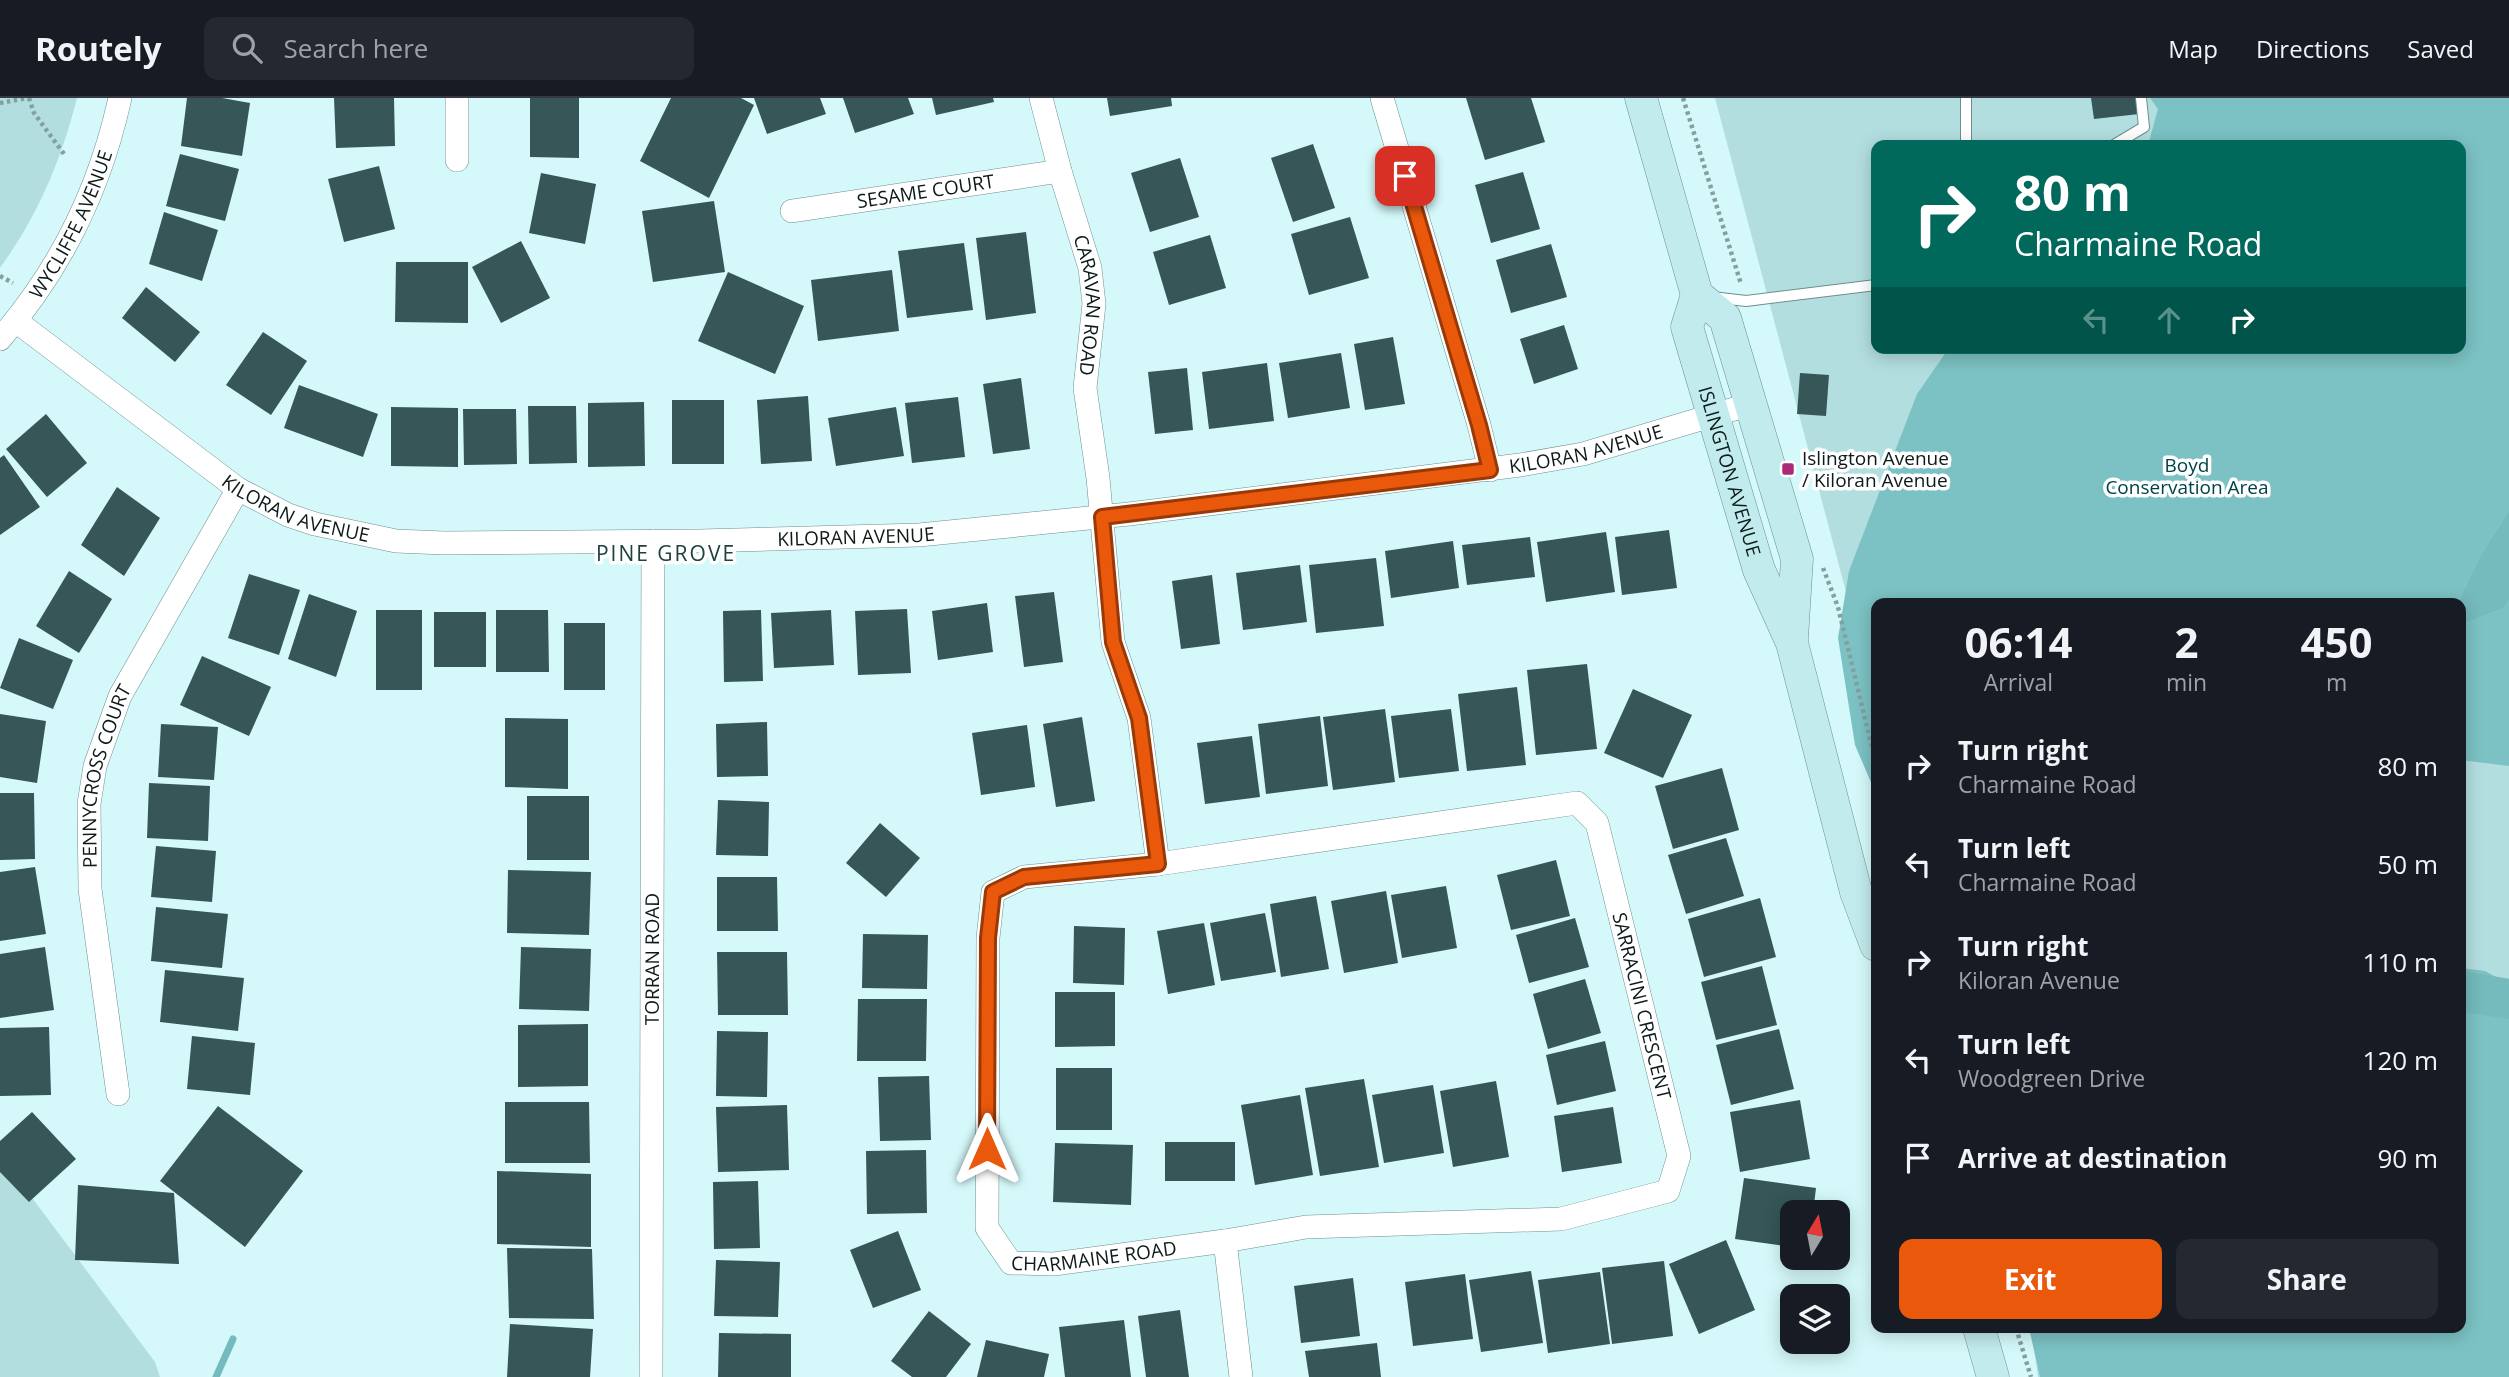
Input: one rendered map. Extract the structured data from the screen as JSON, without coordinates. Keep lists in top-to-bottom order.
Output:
{
  "streets": {
    "main road": ["ISLINGTON AVENUE"],
    "street": [
      "SESAME COURT",
      "WYCLIFFE AVENUE",
      "CARAVAN ROAD",
      "KILORAN AVENUE",
      "PENNYCROSS COURT",
      "TORRAN ROAD",
      "SARRACINI CRESCENT",
      "CHARMAINE ROAD"
    ]
  },
  "crossings": [
    ["SESAME COURT", "CARAVAN ROAD"],
    ["WYCLIFFE AVENUE", "KILORAN AVENUE"],
    ["CARAVAN ROAD", "KILORAN AVENUE"],
    ["KILORAN AVENUE", "ISLINGTON AVENUE"],
    ["KILORAN AVENUE", "PENNYCROSS COURT"],
    ["KILORAN AVENUE", "TORRAN ROAD"],
    ["SARRACINI CRESCENT", "CHARMAINE ROAD"]
  ],
  "districts": ["PINE GROVE"],
  "parks": ["Boyd Conservation Area"],
  "places": {
    "transit": ["Islington Avenue / Kiloran Avenue"]
  },
  "north": "top",
  "page": {
    "header": "Routely",
    "search": "Search here",
    "nav": ["Map", "Directions", "Saved"],
    "turn": ["80 m", "Charmaine Road"],
    "eta": [
      "06:14",
      "Arrival",
      "2",
      "min",
      "450",
      "m"
    ],
    "list": [
      {
        "name": "Turn right",
        "note": "Charmaine Road",
        "value": "80 m"
      },
      {
        "name": "Turn left",
        "note": "Charmaine Road",
        "value": "50 m"
      },
      {
        "name": "Turn right",
        "note": "Kiloran Avenue",
        "value": "110 m"
      },
      {
        "name": "Turn left",
        "note": "Woodgreen Drive",
        "value": "120 m"
      },
      {
        "name": "Arrive at destination",
        "value": "90 m"
      }
    ],
    "buttons": ["Exit", "Share"]
  }
}
